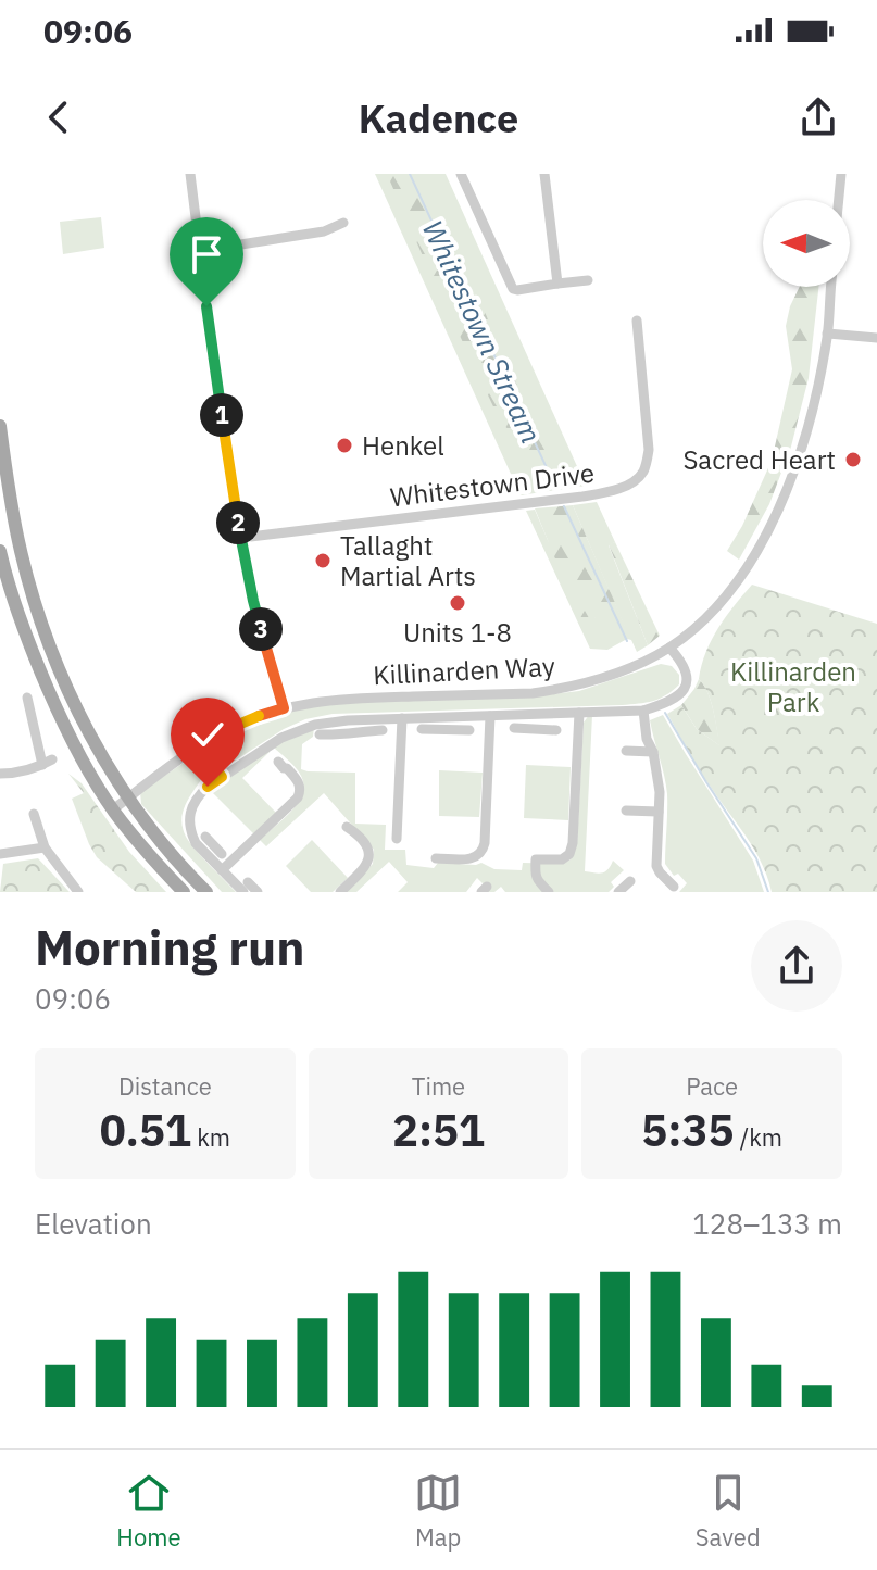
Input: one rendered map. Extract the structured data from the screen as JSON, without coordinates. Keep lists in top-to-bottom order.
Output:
{
  "streets": {
    "street": ["Whitestown Drive", "Killinarden Way"]
  },
  "water": ["Whitestown Stream"],
  "parks": ["Killinarden Park"],
  "places": [
    "Henkel",
    "Sacred Heart",
    "Tallaght Martial Arts",
    "Units 1-8"
  ],
  "north": "left",
  "page": {
    "status": "09:06",
    "header": "Kadence",
    "pins": ["1", "2", "3"],
    "heading": ["Morning run", "09:06"],
    "stats": [
      ["Distance", "0.51 km"],
      ["Time", "2:51"],
      ["Pace", "5:35 /km"]
    ],
    "chart": ["Elevation", "128–133 m"],
    "tabs": ["Home", "Map", "Saved"]
  }
}
